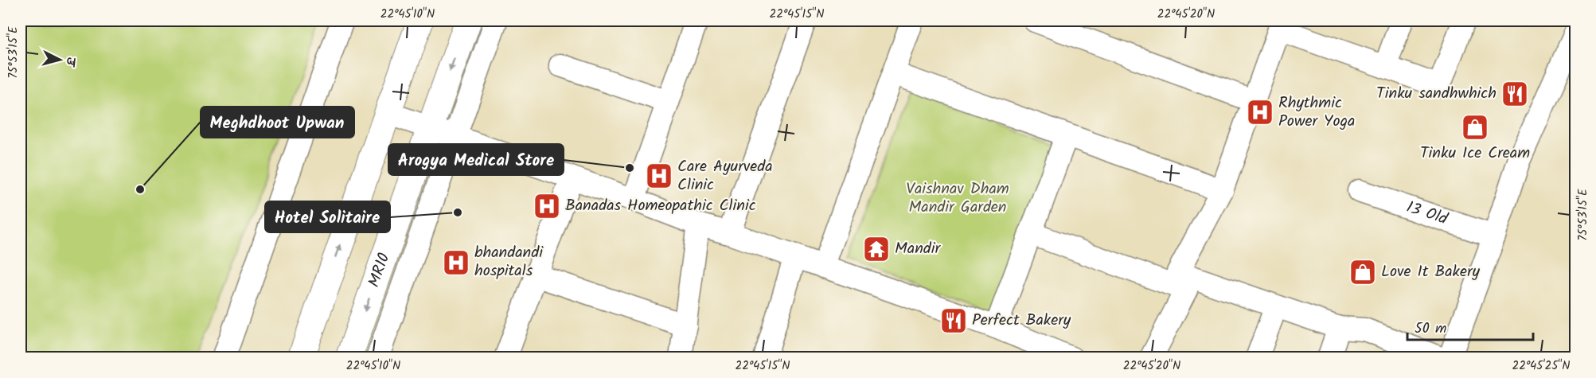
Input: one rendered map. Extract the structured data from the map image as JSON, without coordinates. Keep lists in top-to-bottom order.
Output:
{
  "streets": {
    "main road": ["MR10"],
    "street": ["13 Old"]
  },
  "parks": ["Vaishnav Dham Mandir Garden"],
  "places": {
    "restaurant": ["Tinku sandhwhich", "Perfect Bakery"],
    "hospital": [
      "Rhythmic Power Yoga",
      "Care Ayurveda Clinic",
      "Banadas Homeopathic Clinic",
      "bhandandi hospitals"
    ],
    "shop": ["Tinku Ice Cream", "Love It Bakery"],
    "other": ["Arogya Medical Store", "Meghdhoot Upwan", "Hotel Solitaire"],
    "temple": ["Mandir"]
  },
  "scale_bar": "50 m",
  "north": "right",
  "coordinates": [
    "22°45'10\"N",
    "22°45'15\"N",
    "22°45'20\"N",
    "75°53'15\"E",
    "22°45'25\"N"
  ]
}
